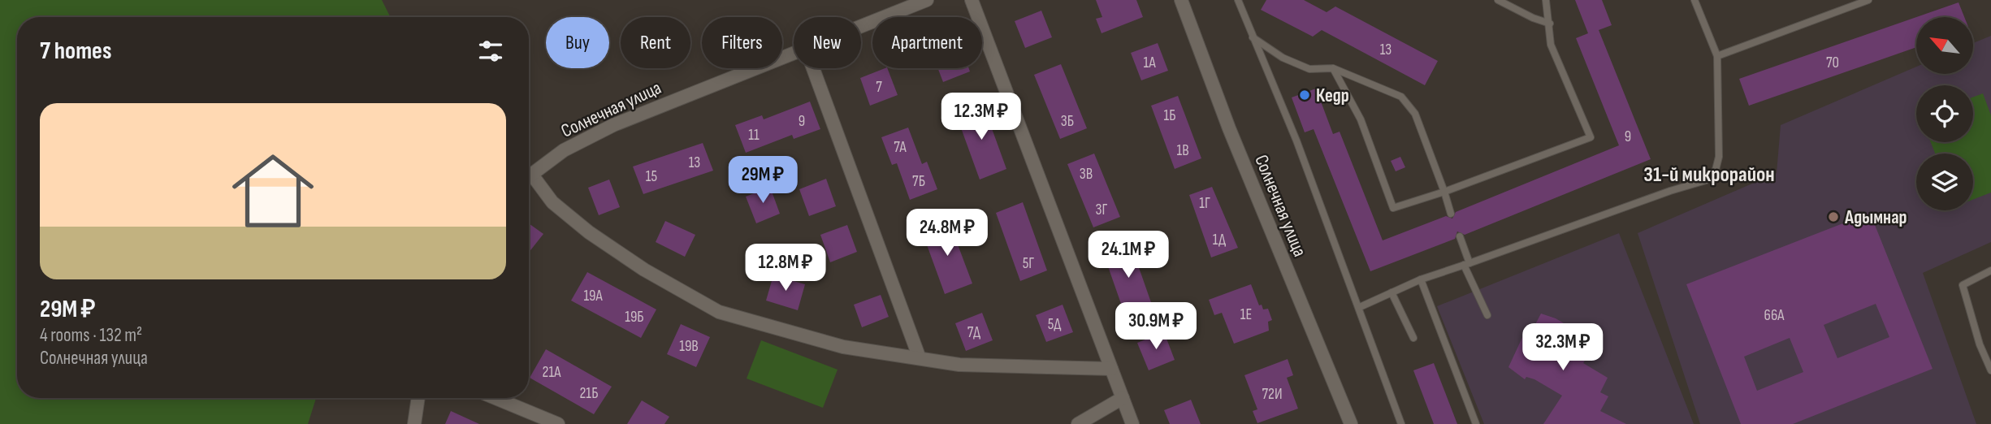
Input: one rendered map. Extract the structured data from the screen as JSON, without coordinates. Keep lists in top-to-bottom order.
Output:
{
  "streets": {
    "street": ["Солнечная улица"]
  },
  "districts": ["31-й микрорайон"],
  "places": ["Кедр", "Адымнар"],
  "house_numbers": [
    "13",
    "1А",
    "70",
    "7",
    "1Б",
    "9",
    "3Б",
    "11",
    "9",
    "7А",
    "1В",
    "13",
    "3В",
    "15",
    "7Б",
    "1Г",
    "3Г",
    "1Д",
    "5Г",
    "19А",
    "1Е",
    "66А",
    "19Б",
    "5Д",
    "7Д",
    "19В",
    "21А",
    "21Б",
    "72И"
  ],
  "north": "top left",
  "page": {
    "chip": [
      "Buy",
      "Rent",
      "Filters",
      "New",
      "Apartment"
    ],
    "heading": "7 homes",
    "list": [
      {
        "name": "29M ₽",
        "note": "4 rooms · 132 m² · Солнечная улица"
      }
    ],
    "price": [
      "12.3M ₽",
      "29M ₽",
      "24.8M ₽",
      "24.1M ₽",
      "12.8M ₽",
      "30.9M ₽",
      "32.3M ₽"
    ]
  }
}
